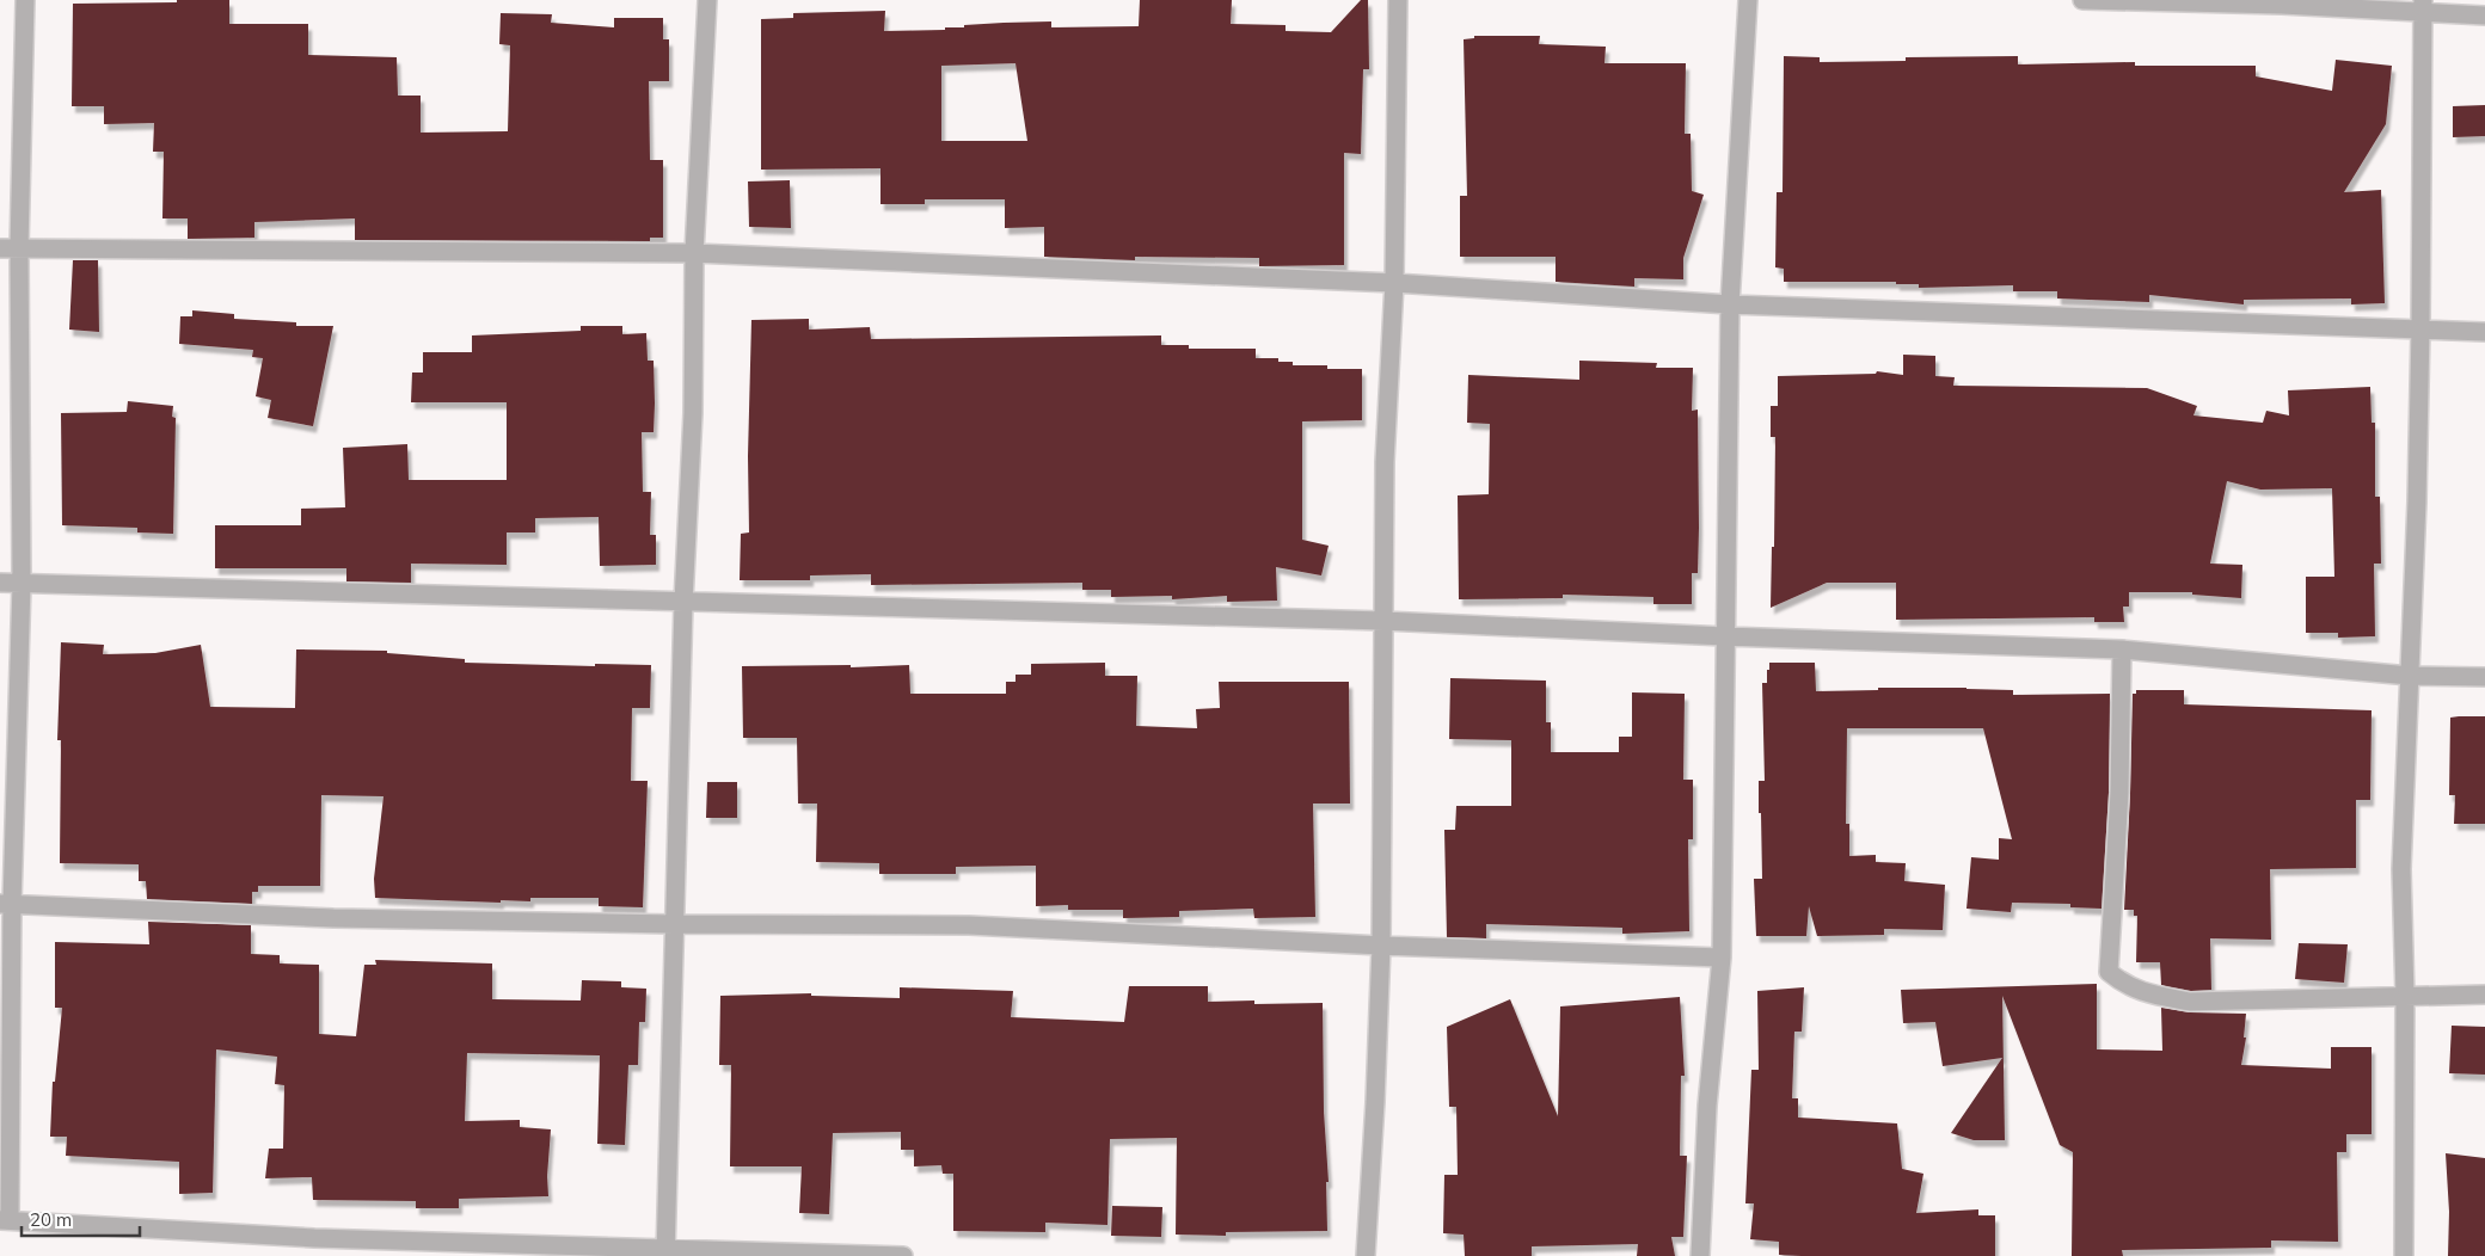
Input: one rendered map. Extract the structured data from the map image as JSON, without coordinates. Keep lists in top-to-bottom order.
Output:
{
  "scale_bar": "20 m"
}
